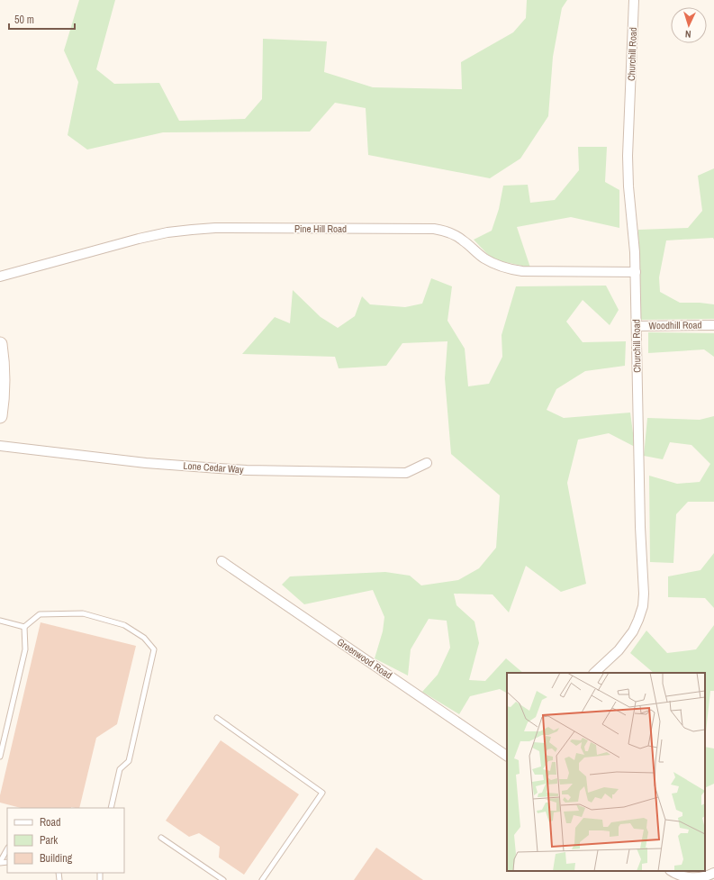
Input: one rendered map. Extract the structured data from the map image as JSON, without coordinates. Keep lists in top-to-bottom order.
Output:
{
  "streets": {
    "street": [
      "Churchill Road",
      "Pine Hill Road",
      "Woodhill Road",
      "Lone Cedar Way",
      "Greenwood Road"
    ]
  },
  "crossings": [
    ["Churchill Road", "Pine Hill Road"],
    ["Churchill Road", "Woodhill Road"]
  ],
  "legend": ["Road", "Park", "Building"],
  "scale_bar": "50 m",
  "north": "bottom"
}
